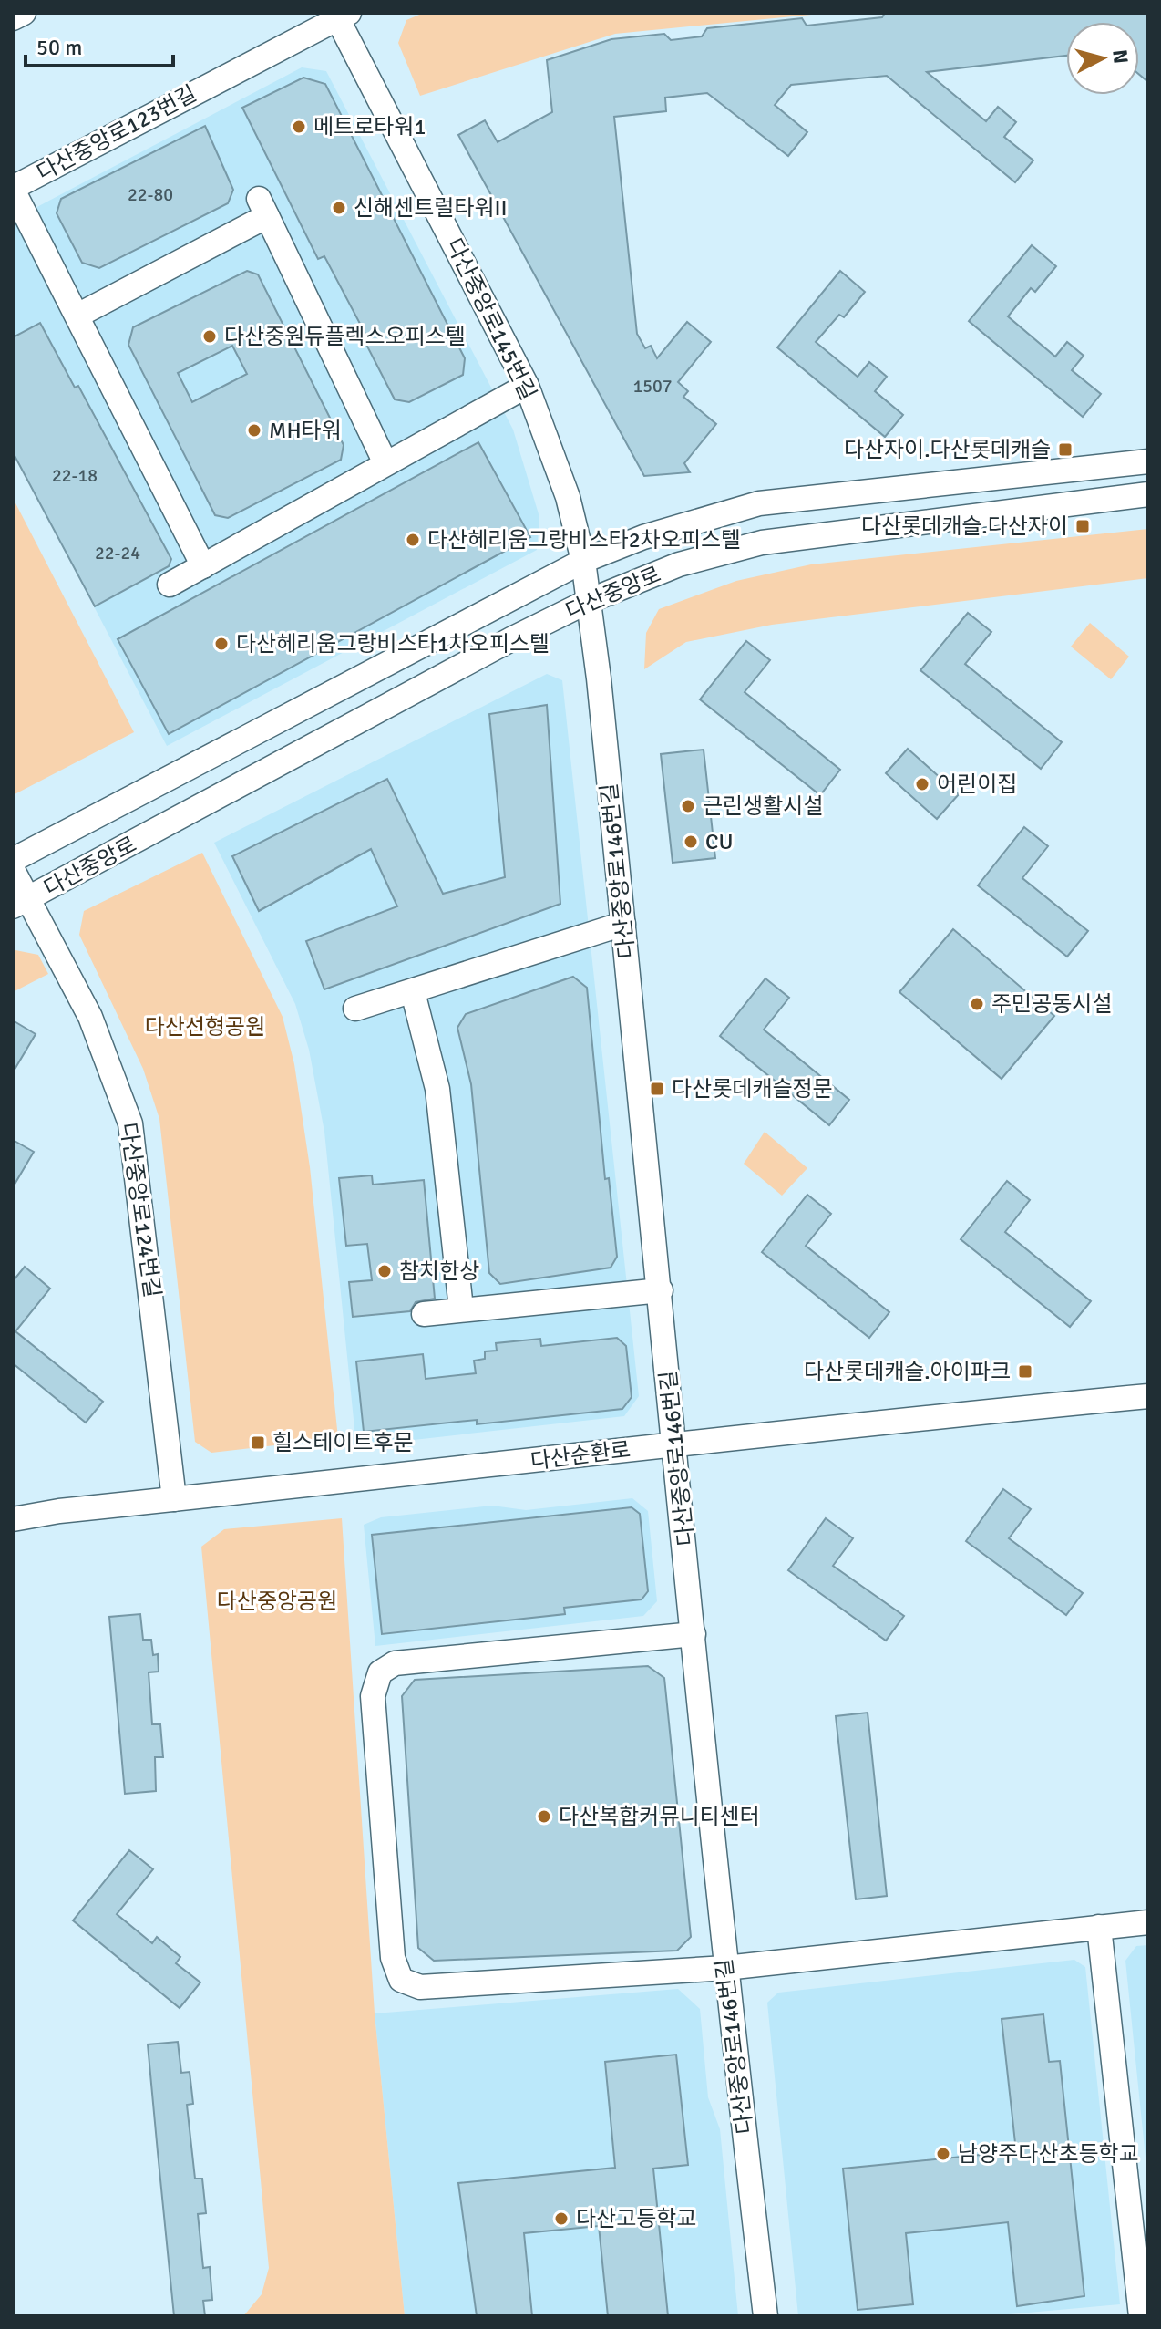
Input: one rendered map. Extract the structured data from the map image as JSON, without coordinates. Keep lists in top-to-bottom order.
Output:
{
  "streets": {
    "street": [
      "다산중앙로123번길",
      "다산중앙로145번길",
      "다산중앙로",
      "다산중앙로146번길",
      "다산중앙로124번길",
      "다산순환로"
    ]
  },
  "crossings": [
    ["다산중앙로123번길", "다산중앙로145번길"],
    ["다산중앙로145번길", "다산중앙로"],
    ["다산중앙로145번길", "다산중앙로146번길"],
    ["다산중앙로", "다산중앙로146번길"],
    ["다산중앙로", "다산중앙로124번길"],
    ["다산중앙로146번길", "다산순환로"],
    ["다산중앙로124번길", "다산순환로"]
  ],
  "parks": ["다산선형공원", "다산중앙공원"],
  "places": {
    "other": [
      "메트로타워1",
      "신해센트럴타워II",
      "다산중원듀플렉스오피스텔",
      "MH타워",
      "다산헤리움그랑비스타2차오피스텔",
      "다산헤리움그랑비스타1차오피스텔",
      "어린이집",
      "근린생활시설",
      "CU",
      "주민공동시설",
      "참치한상",
      "다산복합커뮤니티센터",
      "남양주다산초등학교",
      "다산고등학교"
    ],
    "transit": [
      "다산자이.다산롯데캐슬",
      "다산롯데캐슬.다산자이",
      "다산롯데캐슬정문",
      "다산롯데캐슬.아이파크",
      "힐스테이트후문"
    ]
  },
  "house_numbers": [
    "22-80",
    "1507",
    "22-18",
    "22-24"
  ],
  "scale_bar": "50 m",
  "north": "right"
}
